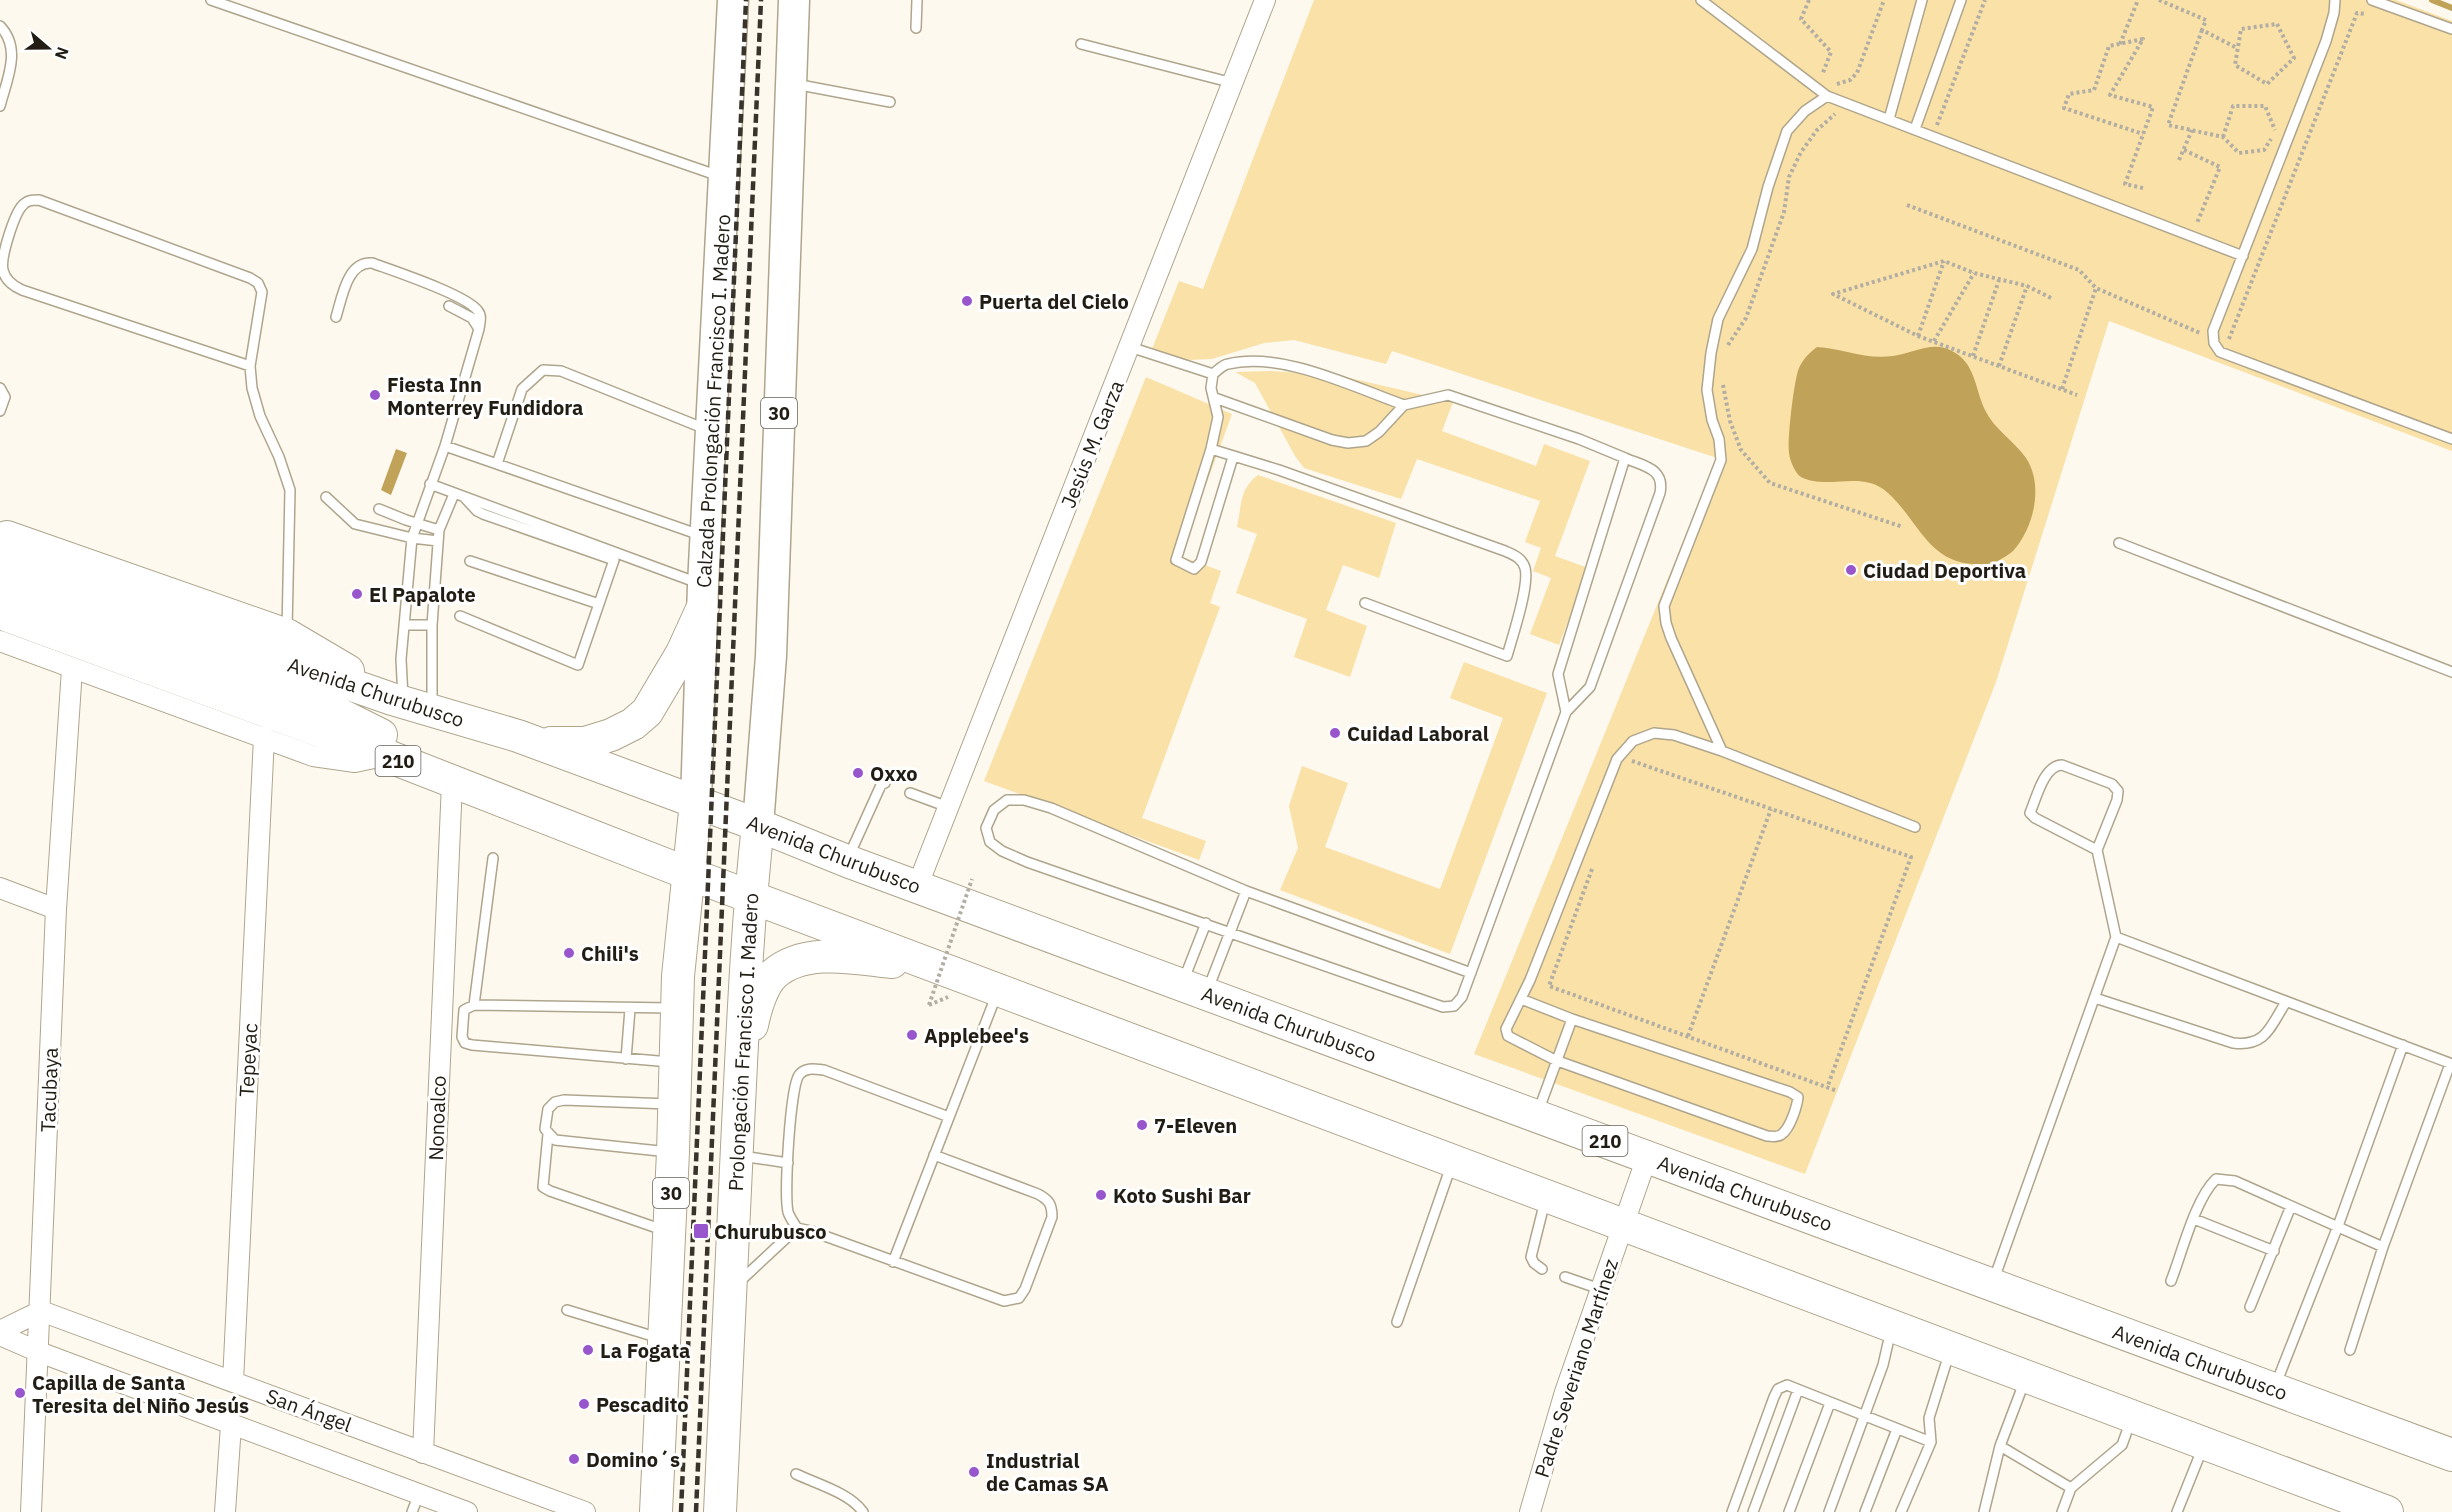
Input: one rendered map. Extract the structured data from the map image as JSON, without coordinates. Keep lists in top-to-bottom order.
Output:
{
  "streets": {
    "highway": [
      "30",
      "Avenida Churubusco",
      "210",
      "Prolongación Francisco I. Madero"
    ],
    "main road": ["Calzada Prolongación Francisco I. Madero"],
    "street": [
      "Jesús M. Garza",
      "Tepeyac",
      "Tacubaya",
      "Nonoalco",
      "Padre Severiano Martínez",
      "San Ángel"
    ]
  },
  "crossings": [
    ["Calzada Prolongación Francisco I. Madero", "30"],
    ["Calzada Prolongación Francisco I. Madero", "Avenida Churubusco"],
    ["30", "Avenida Churubusco"],
    ["30", "210"],
    ["30", "Prolongación Francisco I. Madero"],
    ["Jesús M. Garza", "Avenida Churubusco"],
    ["Avenida Churubusco", "Prolongación Francisco I. Madero"],
    ["Avenida Churubusco", "Padre Severiano Martínez"],
    ["210", "Prolongación Francisco I. Madero"],
    ["210", "Nonoalco"],
    ["210", "Padre Severiano Martínez"],
    ["Tepeyac", "San Ángel"],
    ["Tacubaya", "San Ángel"],
    ["Nonoalco", "San Ángel"]
  ],
  "places": {
    "other": [
      "Puerta del Cielo",
      "Fiesta Inn Monterrey Fundidora",
      "Ciudad Deportiva",
      "El Papalote",
      "Cuidad Laboral",
      "Oxxo",
      "Chili's",
      "Applebee's",
      "7-Eleven",
      "Koto Sushi Bar",
      "La Fogata",
      "Capilla de Santa Teresita del Niño Jesús",
      "Pescadito",
      "Domino´s",
      "Industrial de Camas SA"
    ],
    "transit": ["Churubusco"]
  },
  "north": "right"
}
